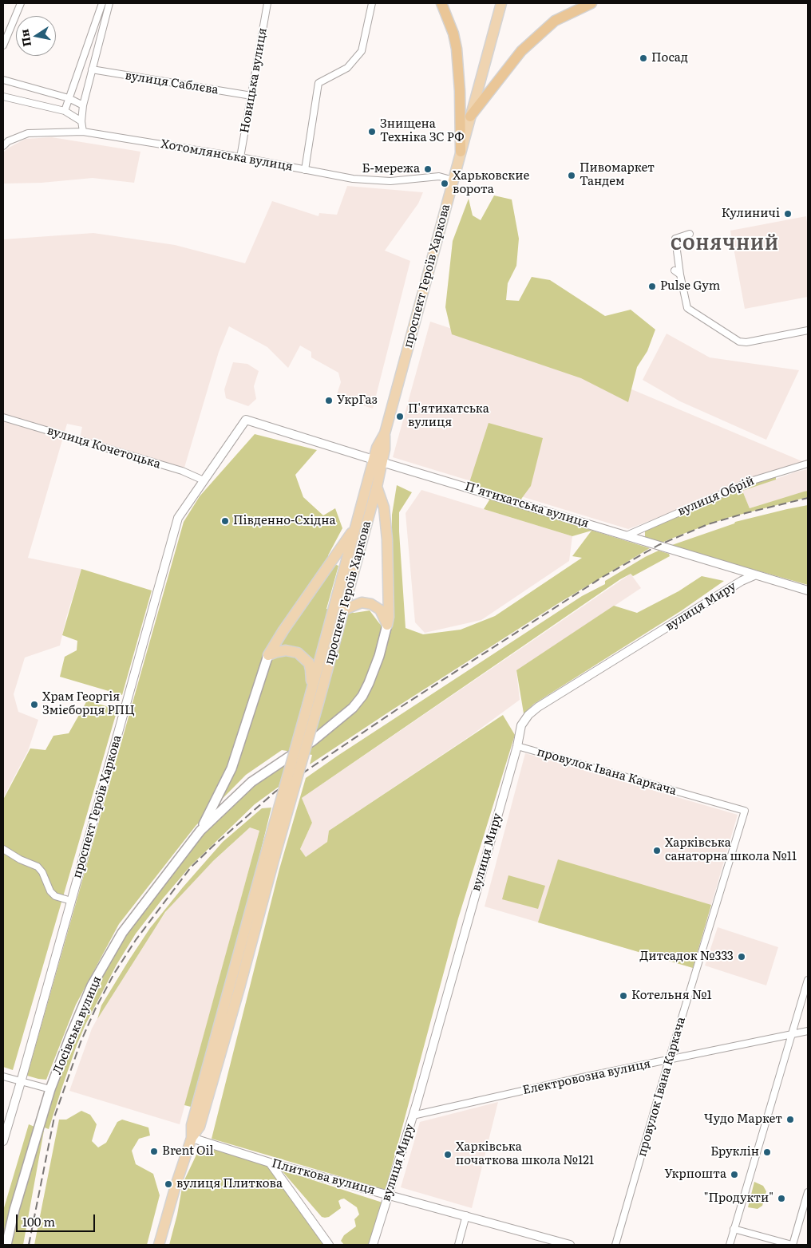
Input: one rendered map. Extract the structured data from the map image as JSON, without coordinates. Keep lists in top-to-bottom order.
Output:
{
  "streets": {
    "main road": ["проспект Героїв Харкова", "Лосівська вулиця"],
    "street": [
      "Новицька вулиця",
      "вулиця Саблєва",
      "Хотомлянська вулиця",
      "вулиця Кочетоцька",
      "вулиця Обрій",
      "П’ятихатська вулиця",
      "вулиця Миру",
      "провулок Івана Каркача",
      "Електровозна вулиця",
      "Плиткова вулиця"
    ]
  },
  "crossings": [
    ["Новицька вулиця", "вулиця Саблєва"],
    ["Новицька вулиця", "Хотомлянська вулиця"],
    ["Хотомлянська вулиця", "проспект Героїв Харкова"],
    ["проспект Героїв Харкова", "вулиця Кочетоцька"],
    ["проспект Героїв Харкова", "П’ятихатська вулиця"],
    ["вулиця Обрій", "П’ятихатська вулиця"],
    ["П’ятихатська вулиця", "вулиця Миру"],
    ["вулиця Миру", "провулок Івана Каркача"],
    ["вулиця Миру", "Електровозна вулиця"],
    ["вулиця Миру", "Плиткова вулиця"],
    ["провулок Івана Каркача", "Електровозна вулиця"]
  ],
  "districts": ["СОНЯЧНИЙ"],
  "places": [
    "Посад",
    "Знищена Техніка ЗС РФ",
    "Б-мережа",
    "Пивомаркет Тандем",
    "Харьковские ворота",
    "Кулиничі",
    "Pulse Gym",
    "УкрГаз",
    "П'ятихатська вулиця",
    "Південно-Східна",
    "Храм Георгія Змієборця РПЦ",
    "Харківська санаторна школа №11",
    "Дитсадок №333",
    "Котельня №1",
    "Чудо Маркет",
    "Brent Oil",
    "Бруклін",
    "Харківська початкова школа №121",
    "Укрпошта",
    "вулиця Плиткова",
    "\"Продукти\""
  ],
  "scale_bar": "100 m",
  "north": "left"
}
